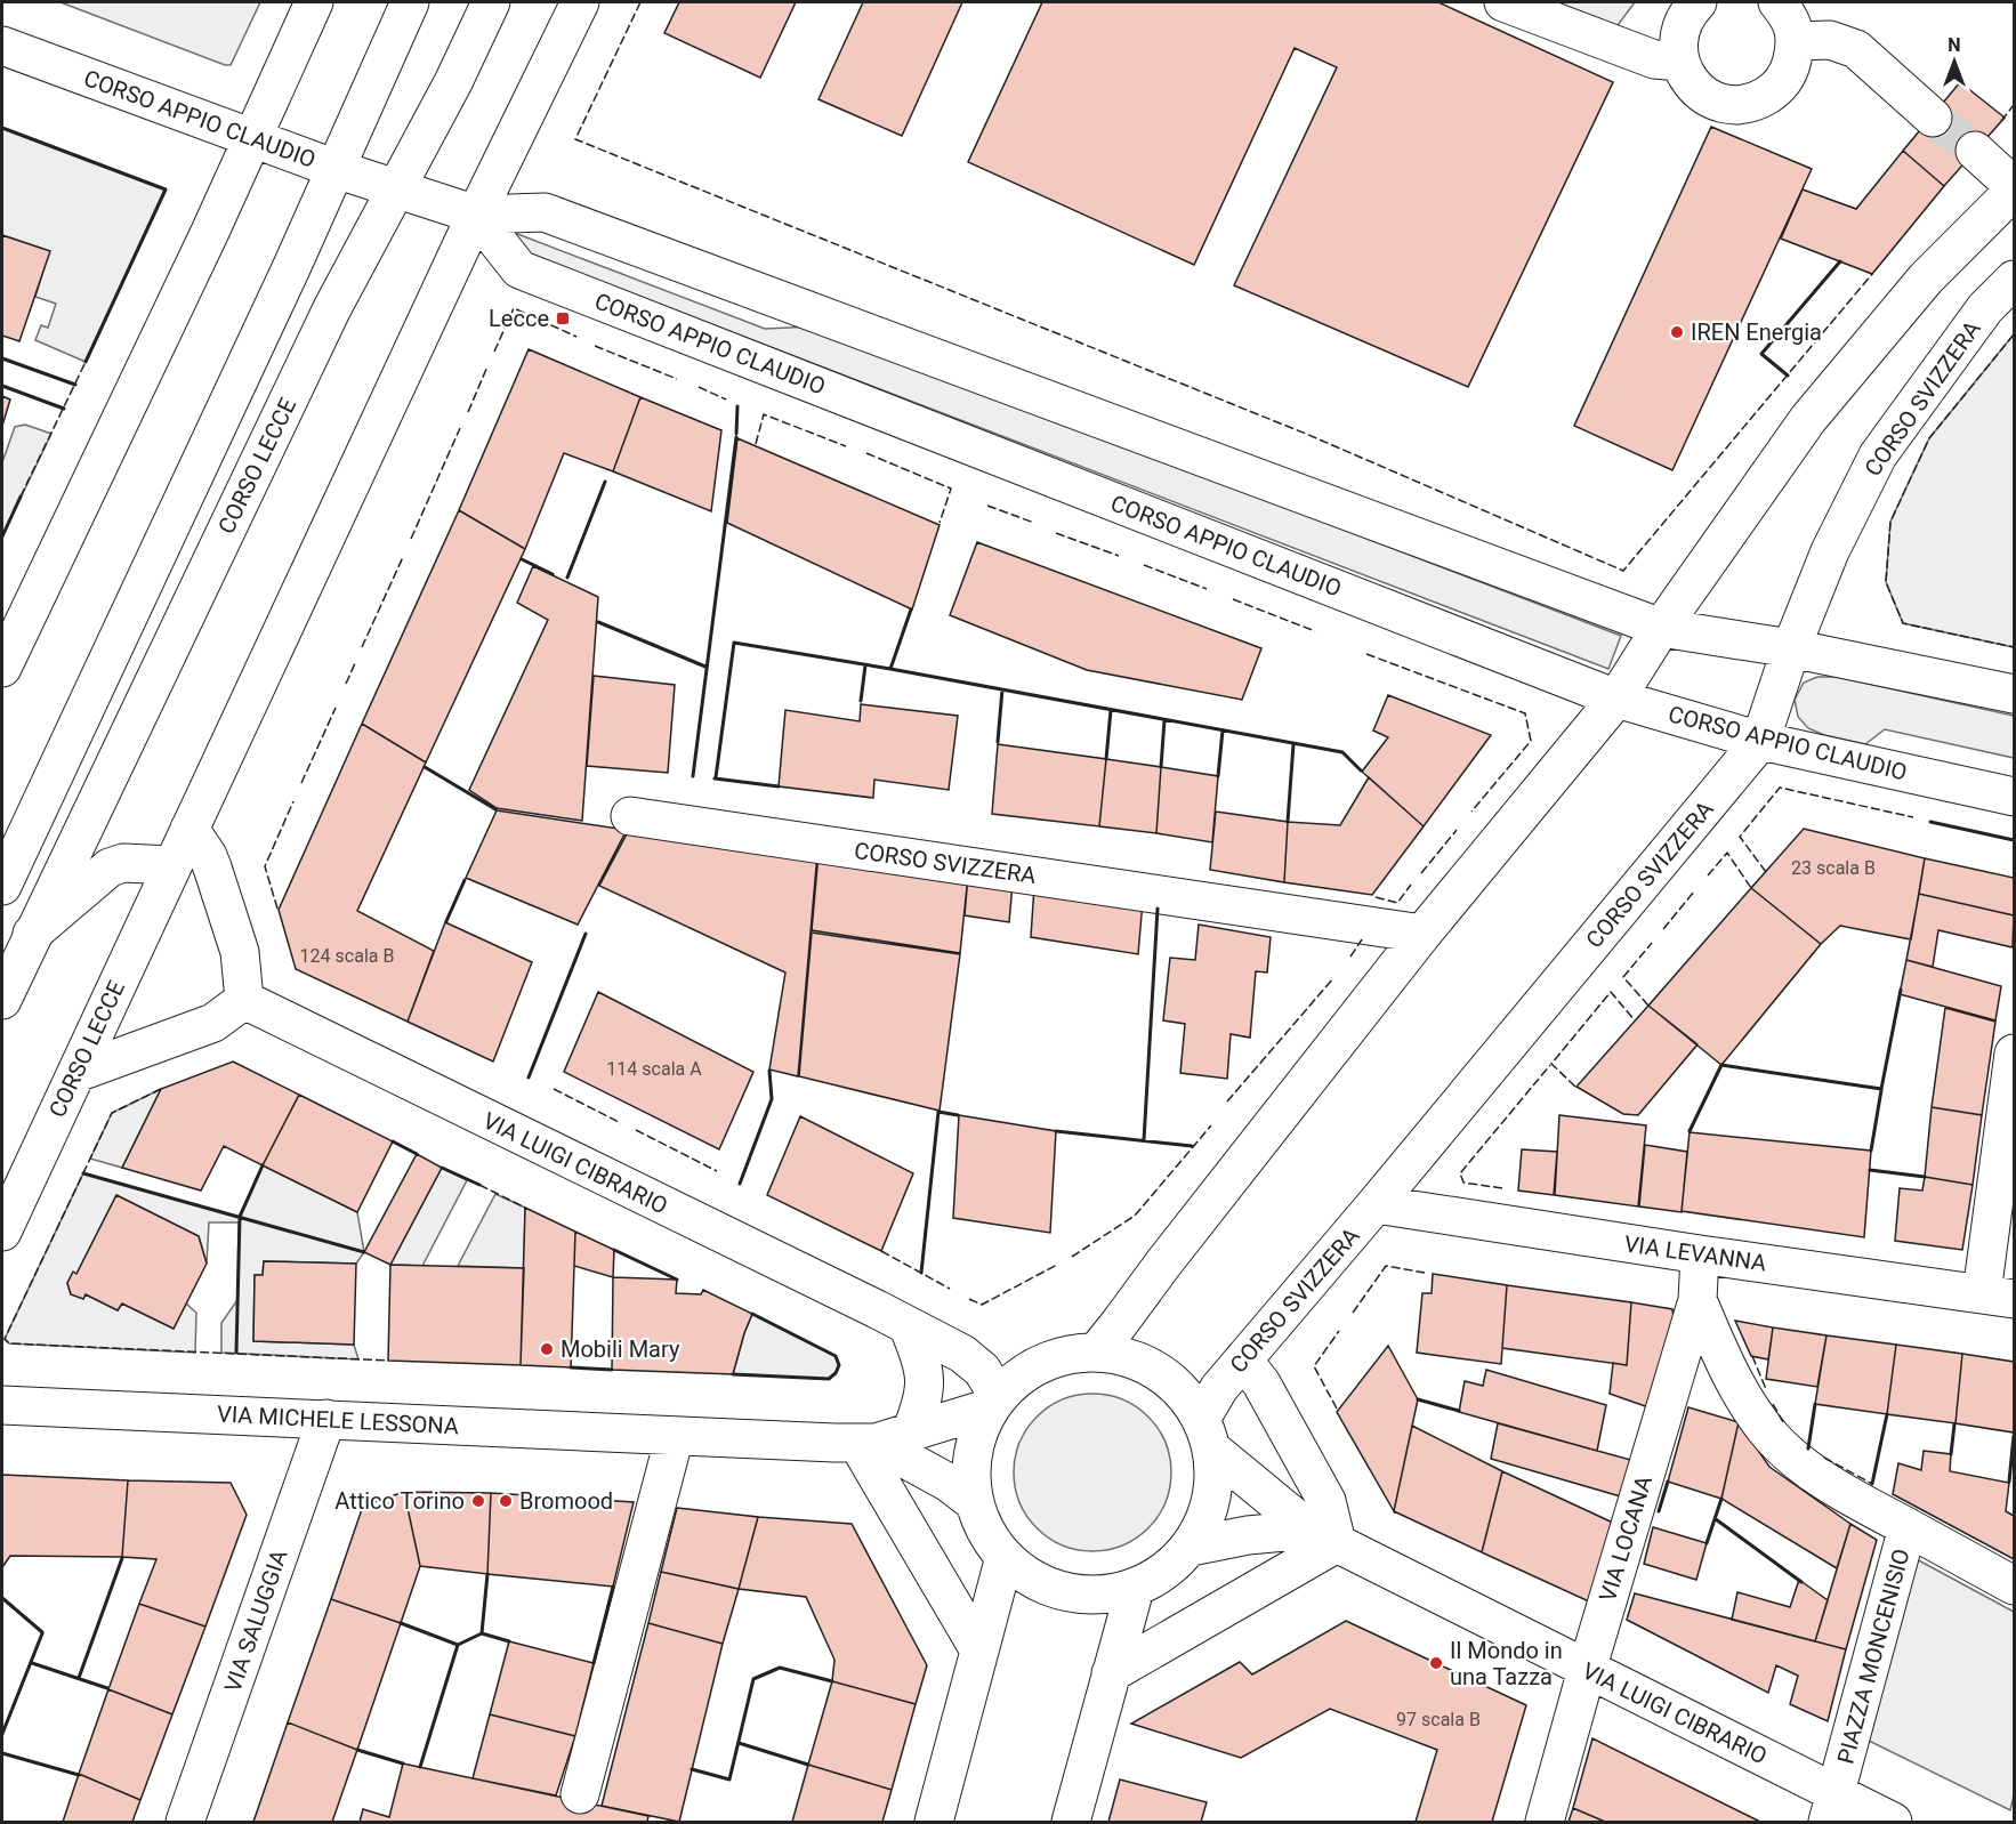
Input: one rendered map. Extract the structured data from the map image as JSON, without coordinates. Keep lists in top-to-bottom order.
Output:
{
  "streets": {
    "street": [
      "CORSO APPIO CLAUDIO",
      "CORSO SVIZZERA",
      "CORSO LECCE",
      "VIA LUIGI CIBRARIO",
      "VIA LEVANNA",
      "VIA MICHELE LESSONA",
      "VIA LOCANA",
      "VIA SALUGGIA",
      "PIAZZA MONCENISIO"
    ]
  },
  "crossings": [
    ["CORSO APPIO CLAUDIO", "CORSO SVIZZERA"],
    ["CORSO APPIO CLAUDIO", "CORSO LECCE"],
    ["CORSO SVIZZERA", "VIA LUIGI CIBRARIO"],
    ["CORSO SVIZZERA", "VIA LEVANNA"],
    ["CORSO SVIZZERA", "VIA MICHELE LESSONA"],
    ["VIA LUIGI CIBRARIO", "VIA MICHELE LESSONA"],
    ["VIA LUIGI CIBRARIO", "VIA LOCANA"],
    ["VIA LUIGI CIBRARIO", "PIAZZA MONCENISIO"],
    ["VIA LEVANNA", "VIA LOCANA"],
    ["VIA MICHELE LESSONA", "VIA SALUGGIA"]
  ],
  "places": {
    "transit": ["Lecce"],
    "other": [
      "IREN Energia",
      "Mobili Mary",
      "Attico Torino",
      "Bromood",
      "Il Mondo in una Tazza"
    ]
  },
  "house_numbers": [
    "23 scala B",
    "124 scala B",
    "114 scala A",
    "97 scala B"
  ],
  "north": "top"
}
